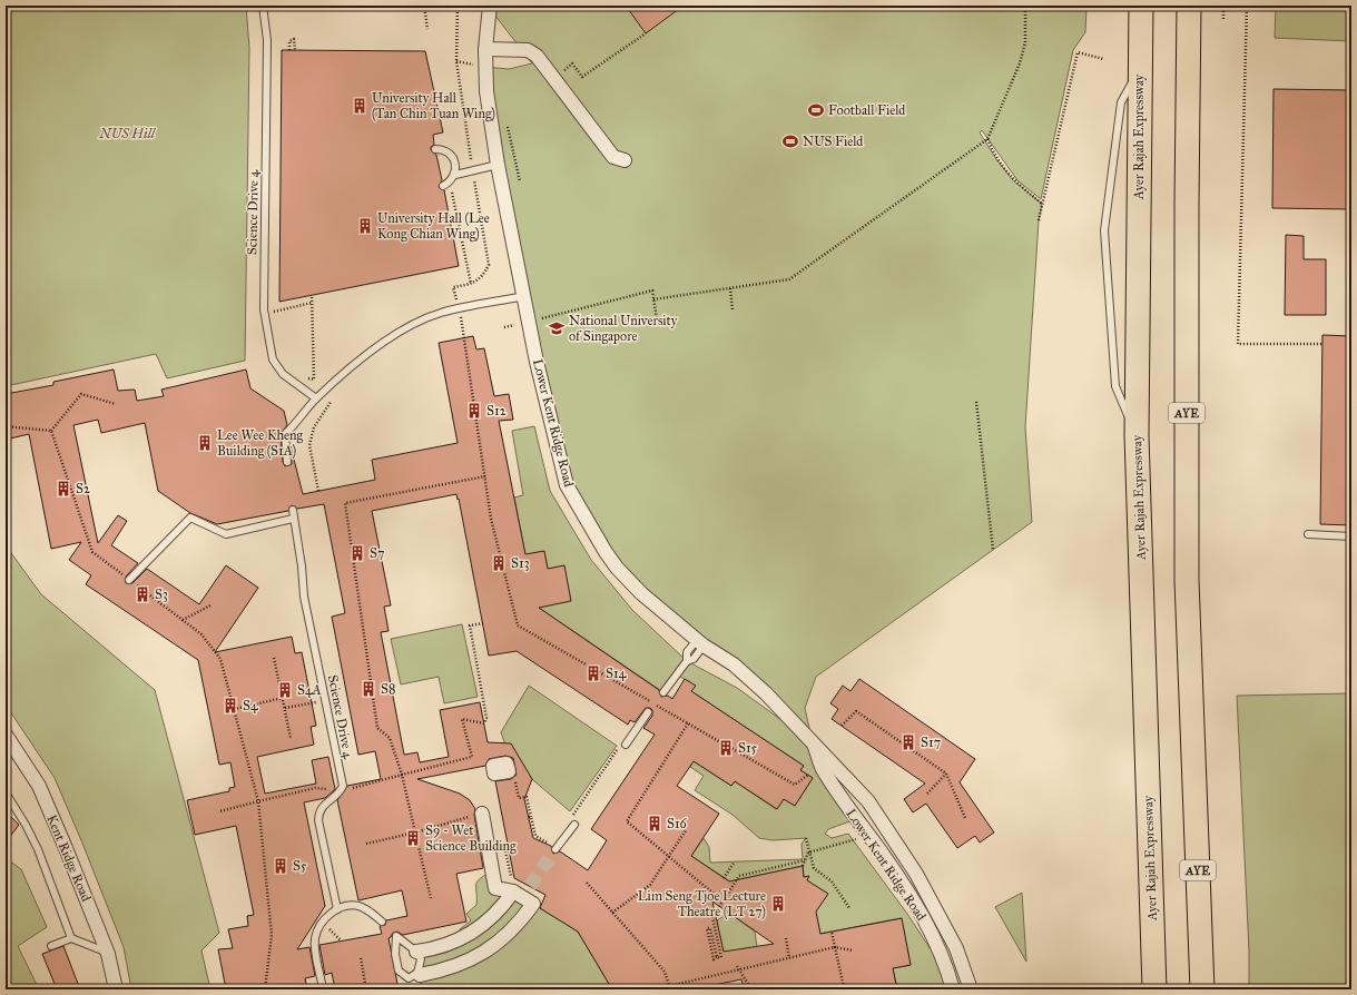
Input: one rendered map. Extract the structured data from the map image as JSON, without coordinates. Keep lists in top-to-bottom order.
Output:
{
  "streets": {
    "highway": ["Ayer Rajah Expressway", "AYE"],
    "street": ["Lower Kent Ridge Road", "Kent Ridge Road"],
    "lane": ["Science Drive 4"]
  },
  "parks": ["NUS Hill"],
  "places": {
    "building": [
      "University Hall (Tan Chin Tuan Wing)",
      "University Hall (Lee Kong Chian Wing)",
      "S12",
      "Lee Wee Kheng Building (S1A)",
      "S2",
      "S7",
      "S13",
      "S3",
      "S14",
      "S8",
      "S4A",
      "S4",
      "S17",
      "S15",
      "S16",
      "S9 - Wet Science Building",
      "S5",
      "Lim Seng Tjoe Lecture Theatre (LT 27)"
    ],
    "sports": ["Football Field", "NUS Field"],
    "school or university": ["National University of Singapore"]
  }
}
